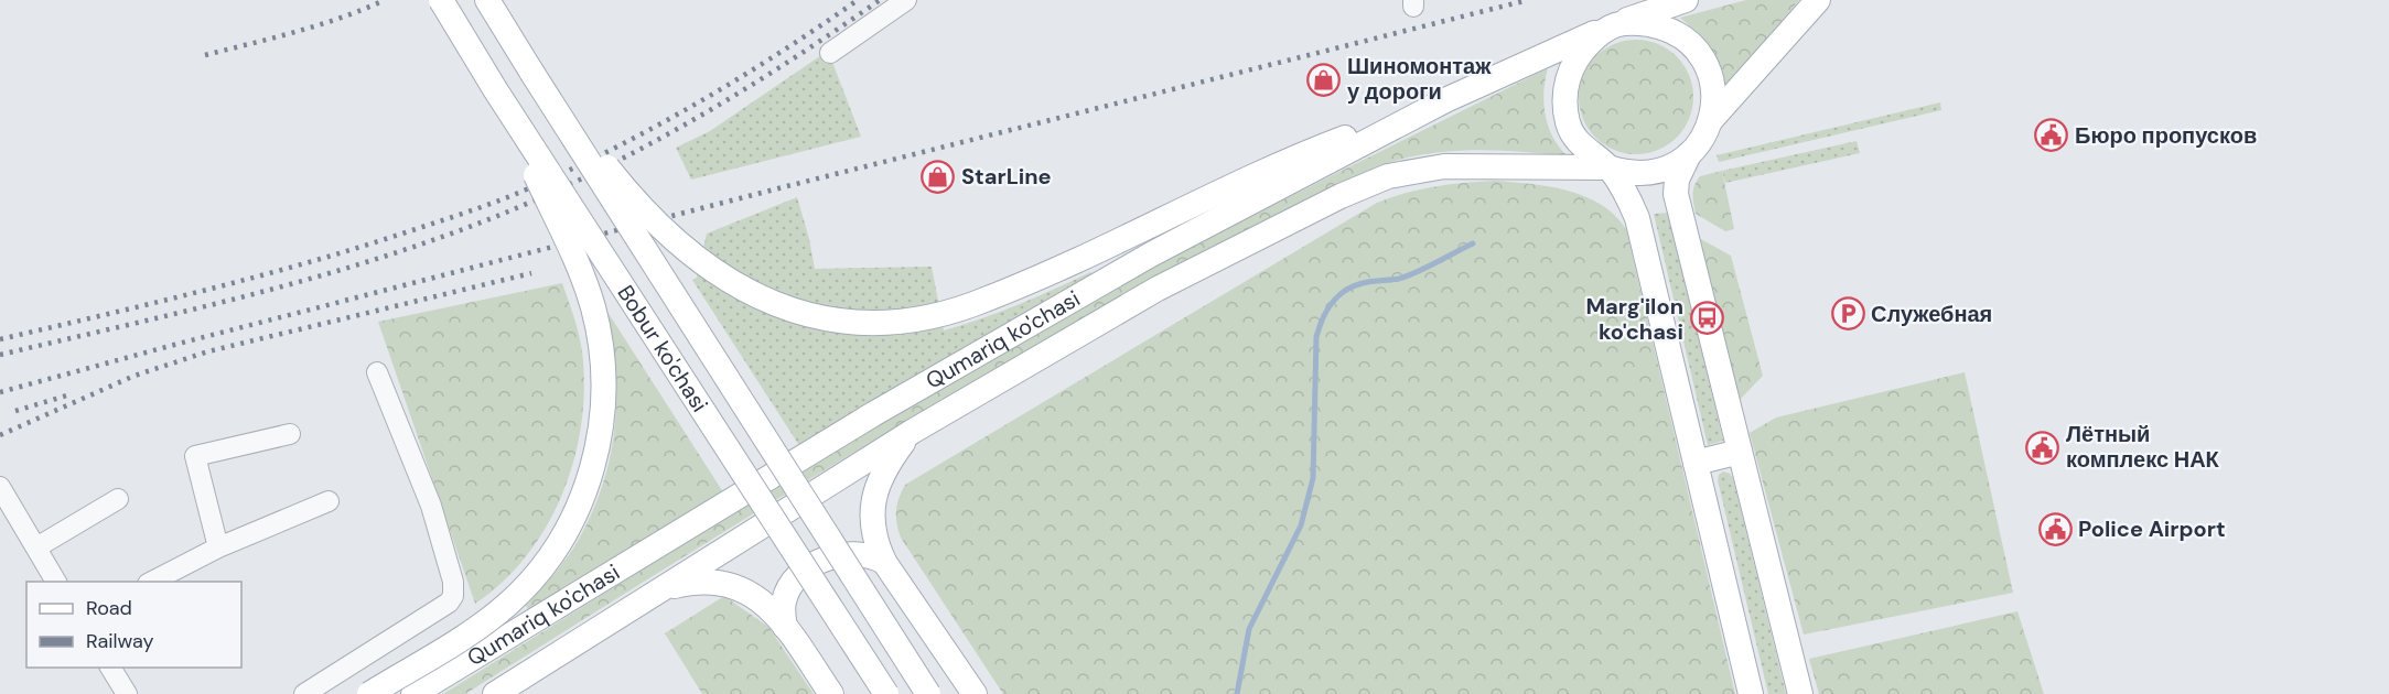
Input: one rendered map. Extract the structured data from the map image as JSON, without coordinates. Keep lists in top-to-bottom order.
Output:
{
  "streets": {
    "main road": ["Qumariq ko'chasi", "Bobur ko'chasi"]
  },
  "places": {
    "shop": ["Шиномонтаж у дороги", "StarLine"],
    "public building": ["Бюро пропусков", "Лётный комплекс НАК", "Police Airport"],
    "parking": ["Служебная"],
    "bus stop": ["Marg'ilon ko'chasi"]
  },
  "legend": ["Road", "Railway"]
}
